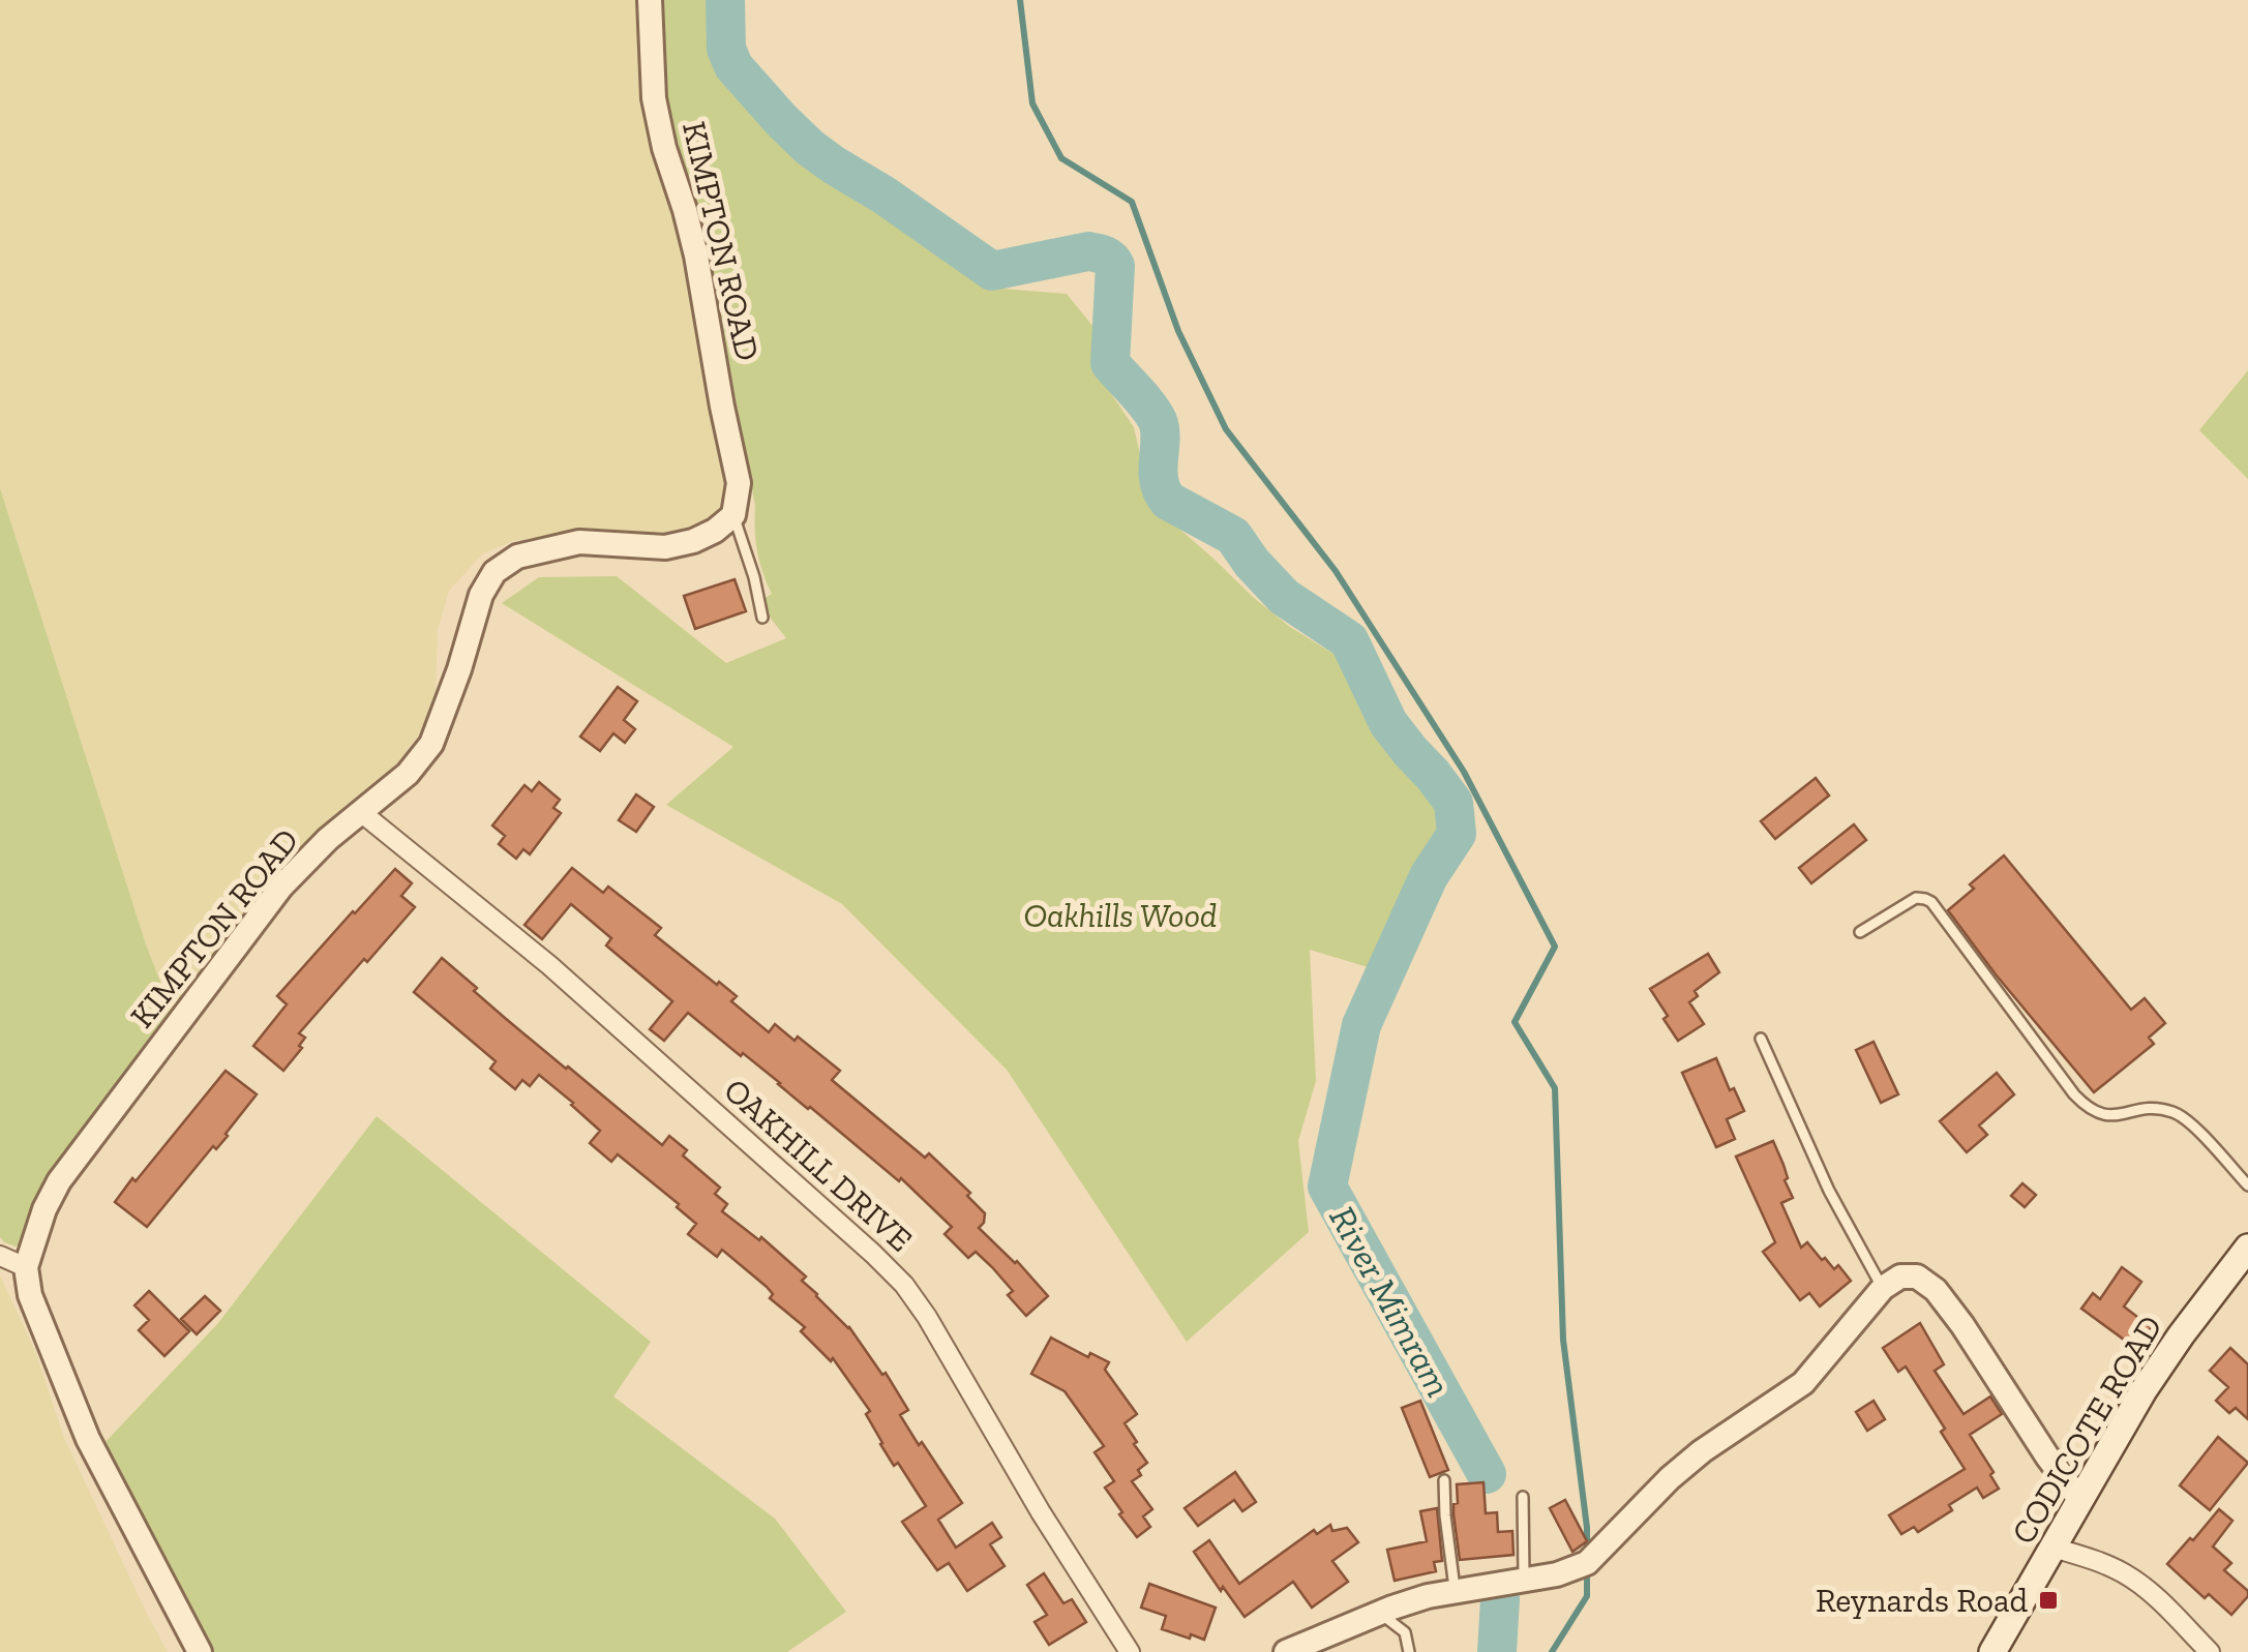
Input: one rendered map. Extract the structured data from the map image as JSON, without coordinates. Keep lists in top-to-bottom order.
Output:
{
  "streets": {
    "main road": ["CODICOTE ROAD"],
    "street": ["KIMPTON ROAD", "OAKHILL DRIVE"]
  },
  "crossings": [
    ["KIMPTON ROAD", "OAKHILL DRIVE"]
  ],
  "water": ["River Mimram"],
  "parks": ["Oakhills Wood"],
  "places": {
    "transit": ["Reynards Road"]
  }
}
